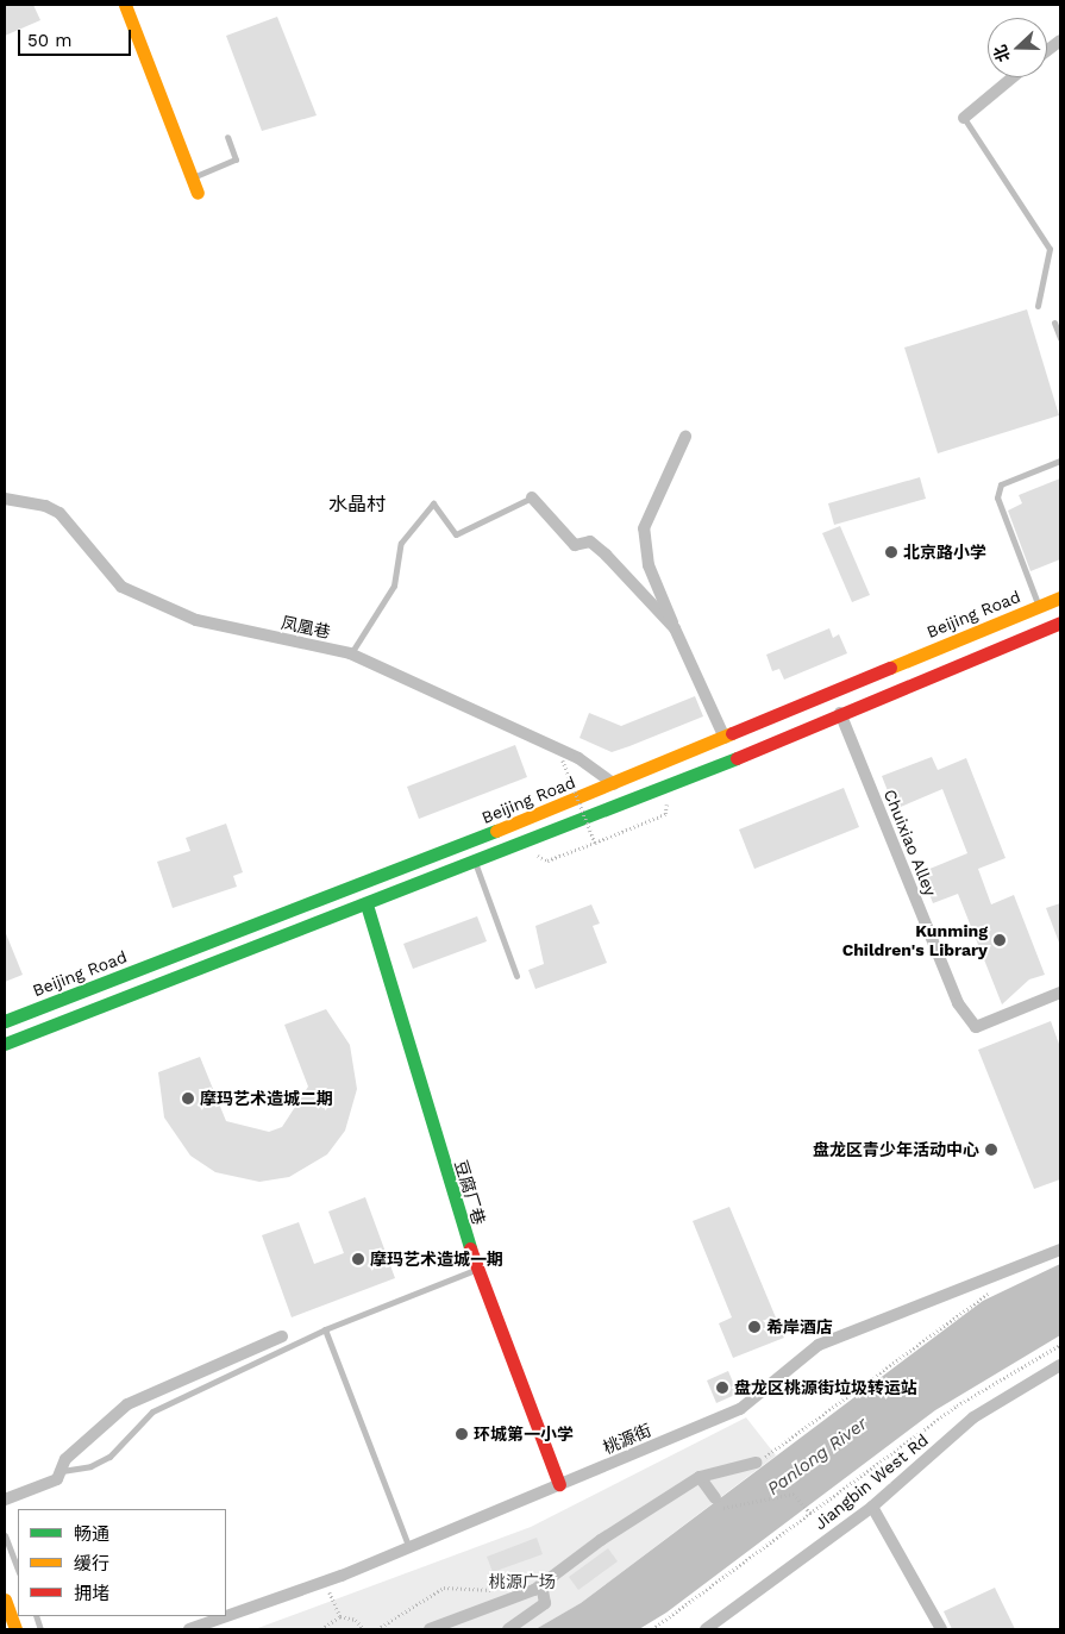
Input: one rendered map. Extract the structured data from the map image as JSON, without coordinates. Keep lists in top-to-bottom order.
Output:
{
  "streets": {
    "main road": ["Beijing Road", "豆腐厂巷"],
    "street": [
      "凤凰巷",
      "Chuixiao Alley",
      "桃源街",
      "Jiangbin West Rd"
    ]
  },
  "crossings": [
    ["Beijing Road", "凤凰巷"],
    ["豆腐厂巷", "桃源街"]
  ],
  "districts": ["水晶村"],
  "water": ["Panlong River"],
  "parks": ["桃源广场"],
  "places": [
    "北京路小学",
    "Kunming Children's Library",
    "摩玛艺术造城二期",
    "盘龙区青少年活动中心",
    "摩玛艺术造城一期",
    "希岸酒店",
    "盘龙区桃源街垃圾转运站",
    "环城第一小学"
  ],
  "legend": ["畅通", "缓行", "拥堵"],
  "scale_bar": "50 m",
  "north": "left"
}
